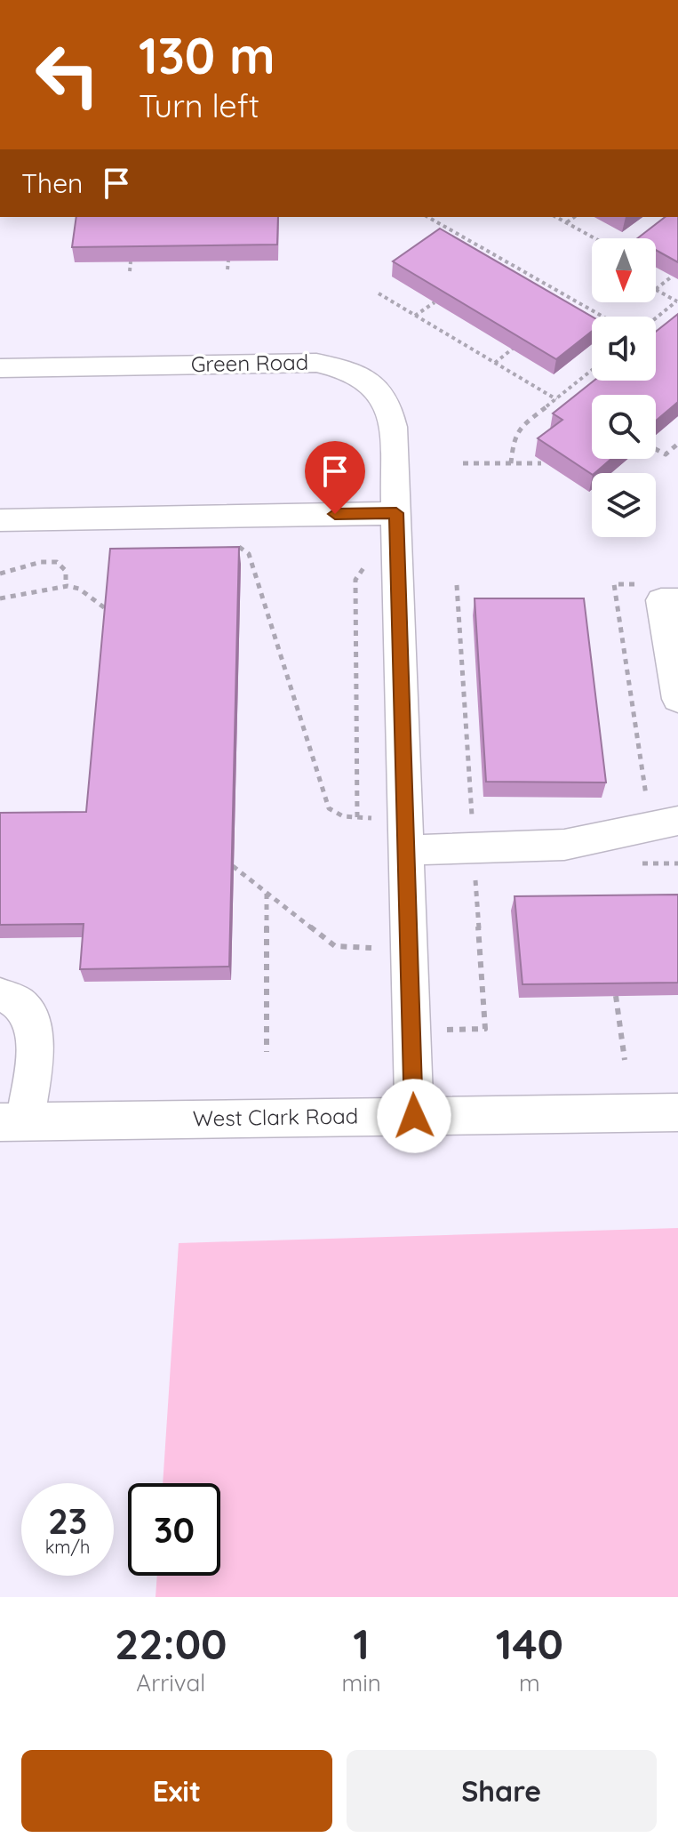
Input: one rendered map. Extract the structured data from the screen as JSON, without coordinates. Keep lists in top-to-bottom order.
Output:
{
  "streets": {
    "street": ["Green Road", "West Clark Road"]
  },
  "crossings": [
    ["Green Road", "West Clark Road"]
  ],
  "north": "bottom",
  "page": {
    "turn": ["130 m", "Turn left"],
    "then": "Then",
    "speed": "23 km/h",
    "limit": "30",
    "eta": [
      "22:00",
      "Arrival",
      "1",
      "min",
      "140",
      "m"
    ],
    "buttons": ["Exit", "Share"]
  }
}
